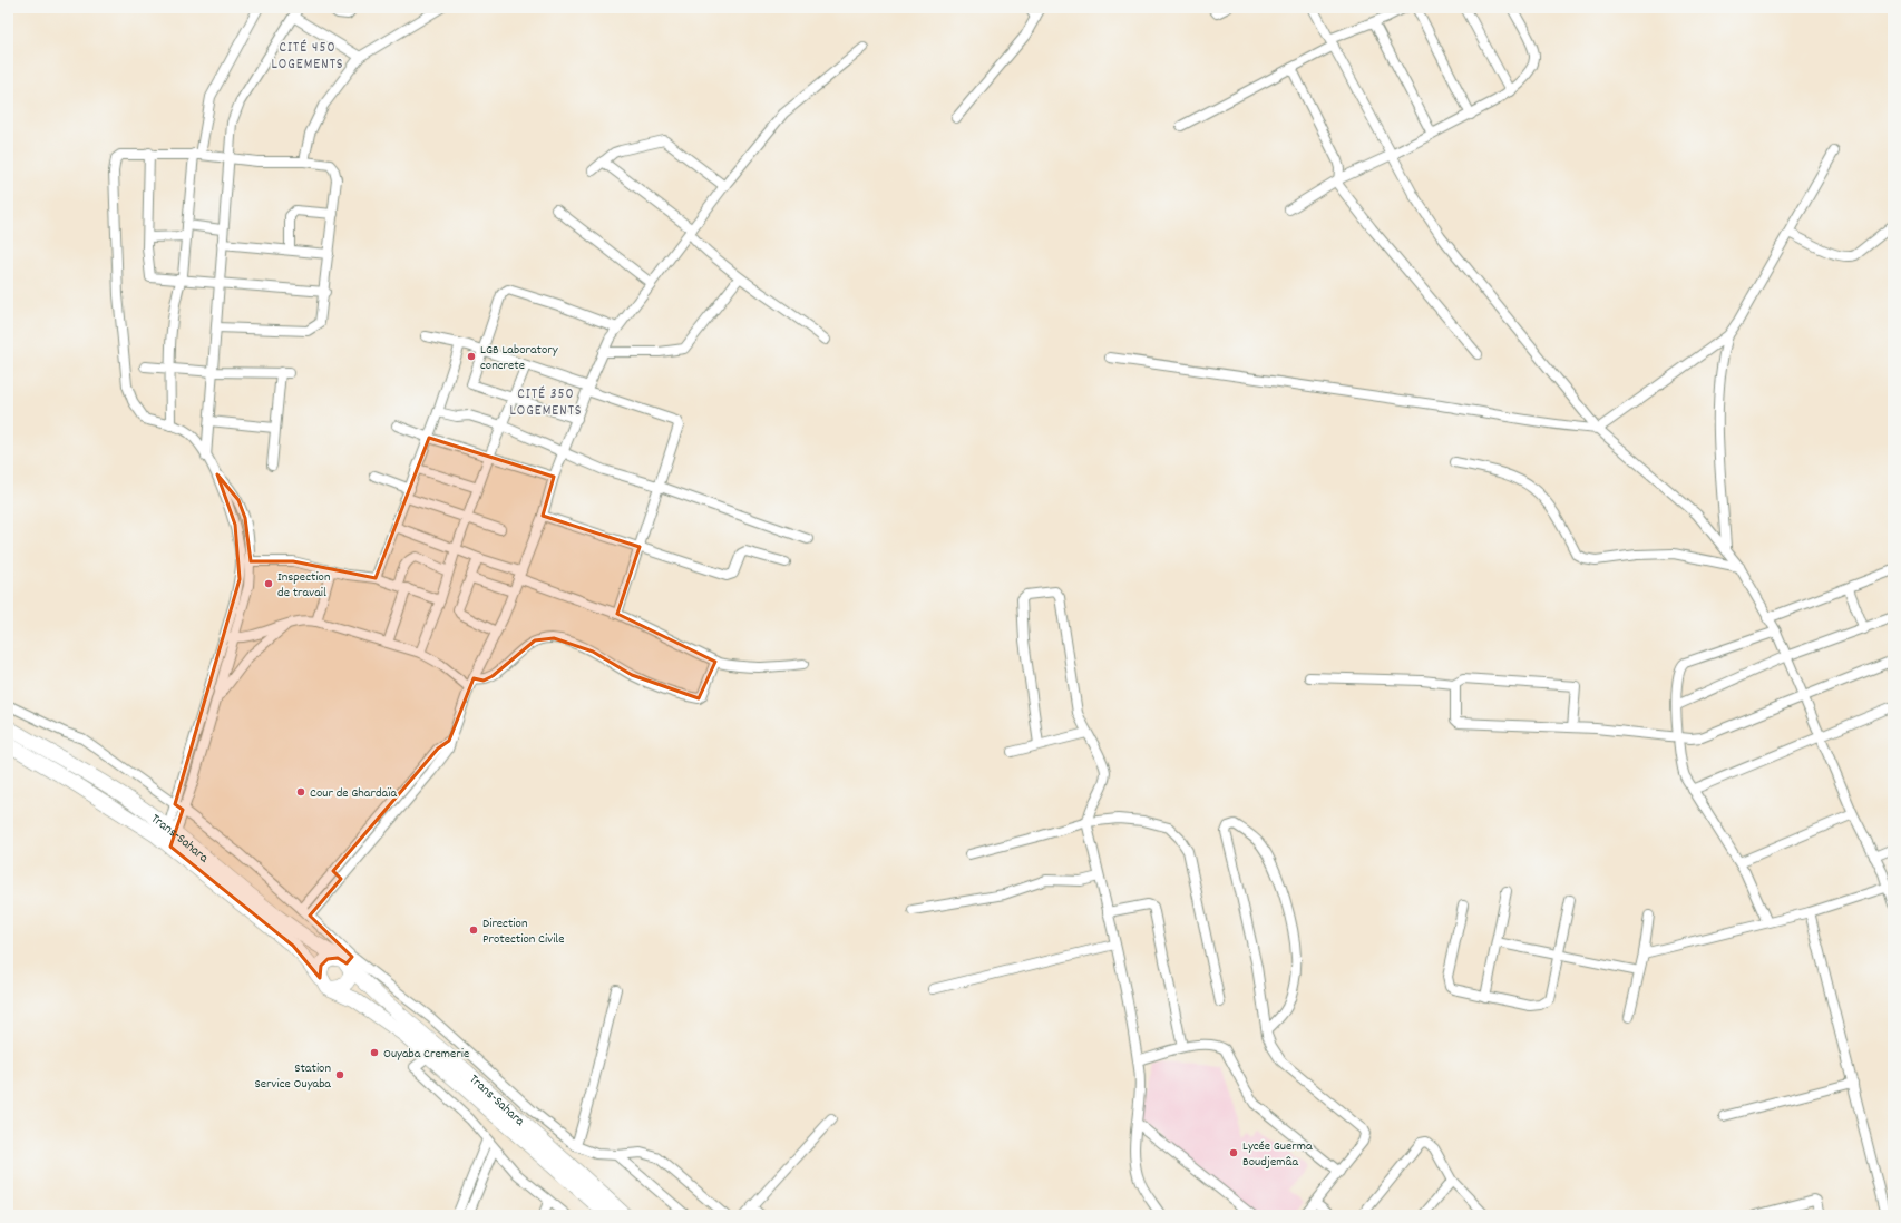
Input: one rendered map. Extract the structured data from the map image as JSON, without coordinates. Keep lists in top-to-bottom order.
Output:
{
  "streets": {
    "highway": ["Trans-Sahara"]
  },
  "districts": ["CITÉ 450 LOGEMENTS", "CITÉ 350 LOGEMENTS"],
  "places": [
    "LGB Laboratory concrete",
    "Inspection de travail",
    "Cour de Ghardaïa",
    "Direction Protection Civile",
    "Ouyaba Cremerie",
    "Station Service Ouyaba",
    "Lycée Guerma Boudjemâa"
  ]
}
